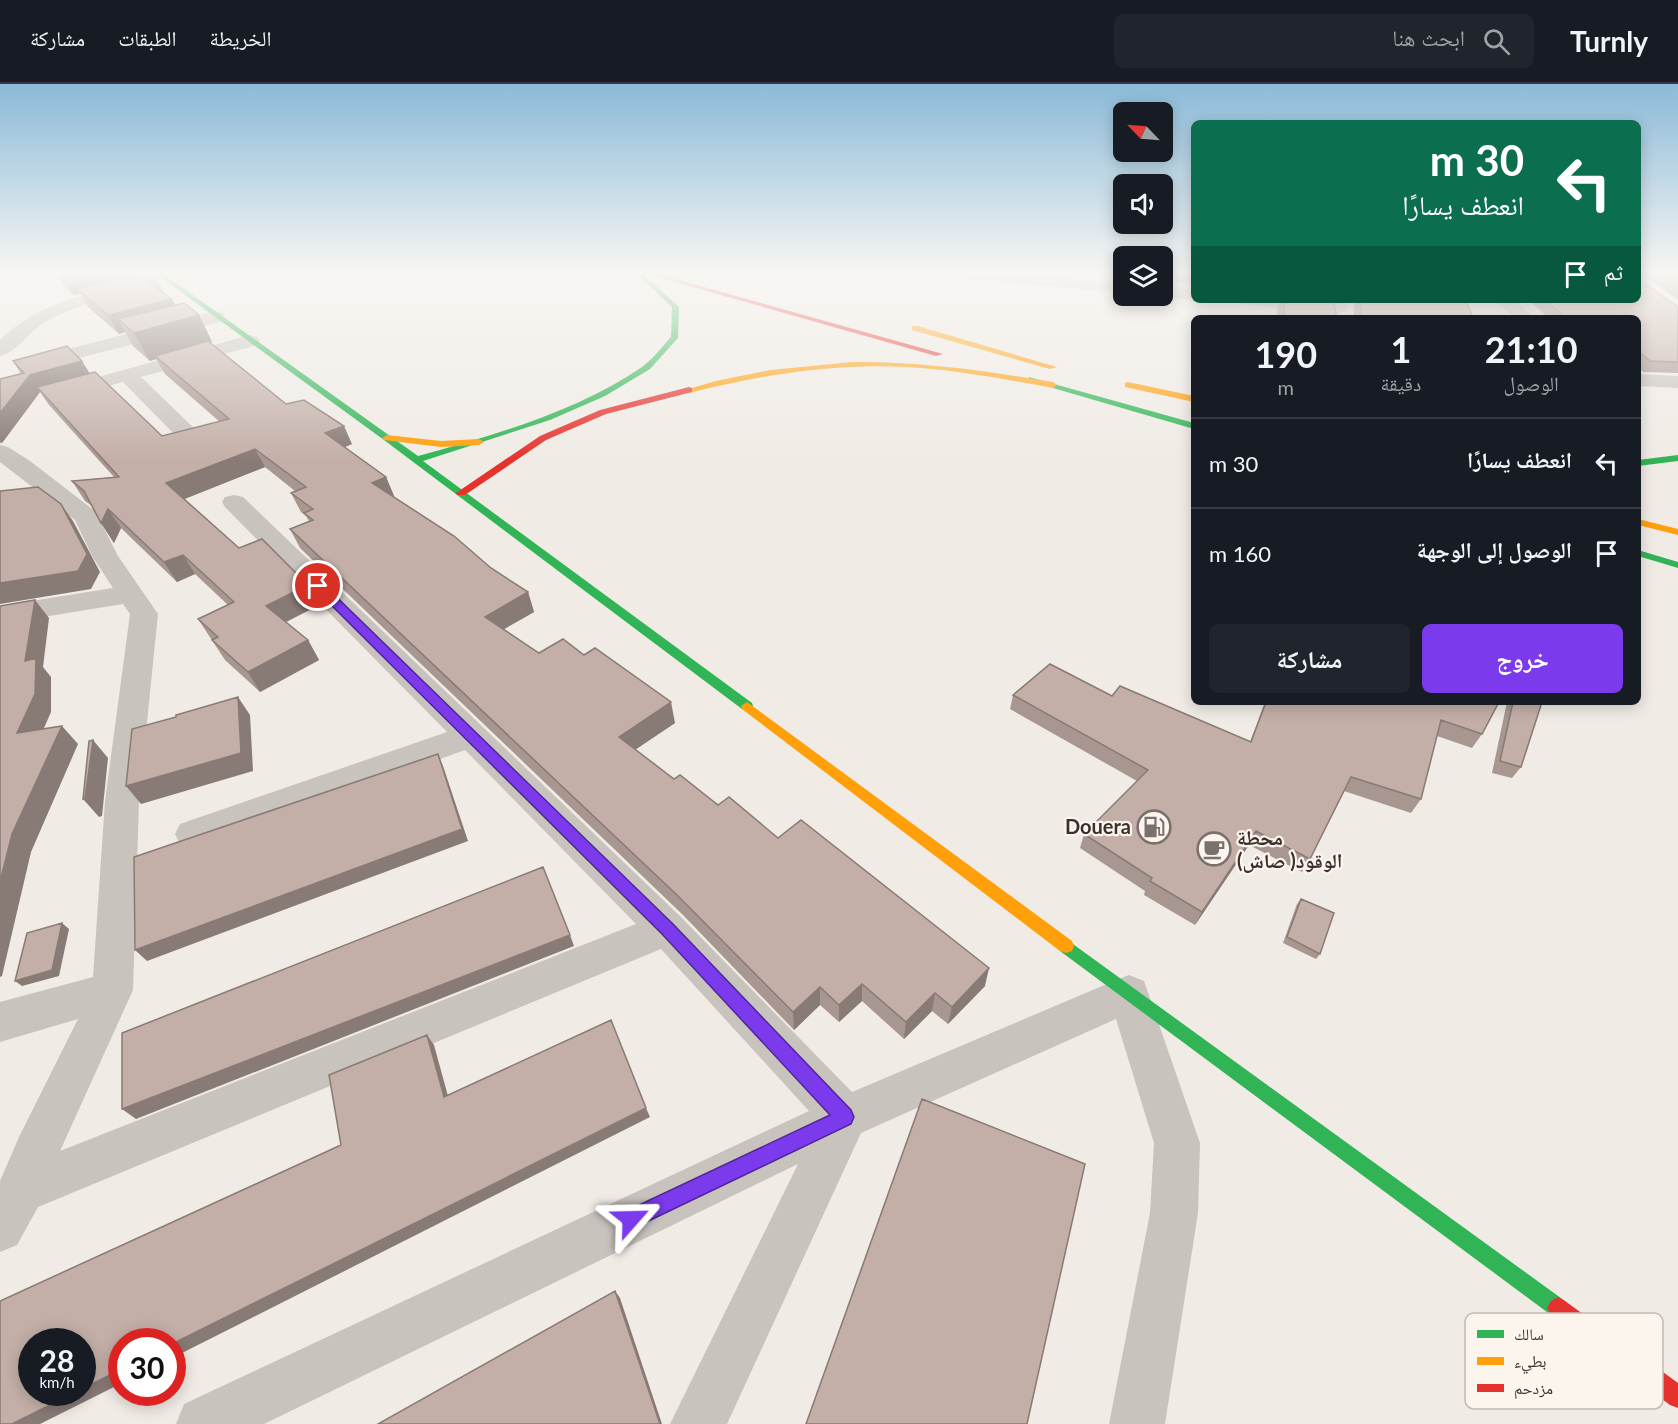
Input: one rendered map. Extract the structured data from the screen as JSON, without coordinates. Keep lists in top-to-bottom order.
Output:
{
  "places": {
    "fuel station": ["Douera"],
    "cafe": ["محطة الوقود( صاش)"]
  },
  "legend": ["سالك", "بطيء", "مزدحم"],
  "north": "top left",
  "page": {
    "header": "Turnly",
    "search": "ابحث هنا",
    "nav": ["الخريطة", "الطبقات", "مشاركة"],
    "turn": ["30 m", "انعطف يسارًا"],
    "then": "ثم",
    "eta": [
      "21:10",
      "الوصول",
      "1",
      "دقيقة",
      "190",
      "m"
    ],
    "list": [
      {
        "name": "انعطف يسارًا",
        "value": "30 m"
      },
      {
        "name": "الوصول إلى الوجهة",
        "value": "160 m"
      }
    ],
    "buttons": ["خروج", "مشاركة"],
    "speed": "28 km/h",
    "limit": "30"
  }
}
